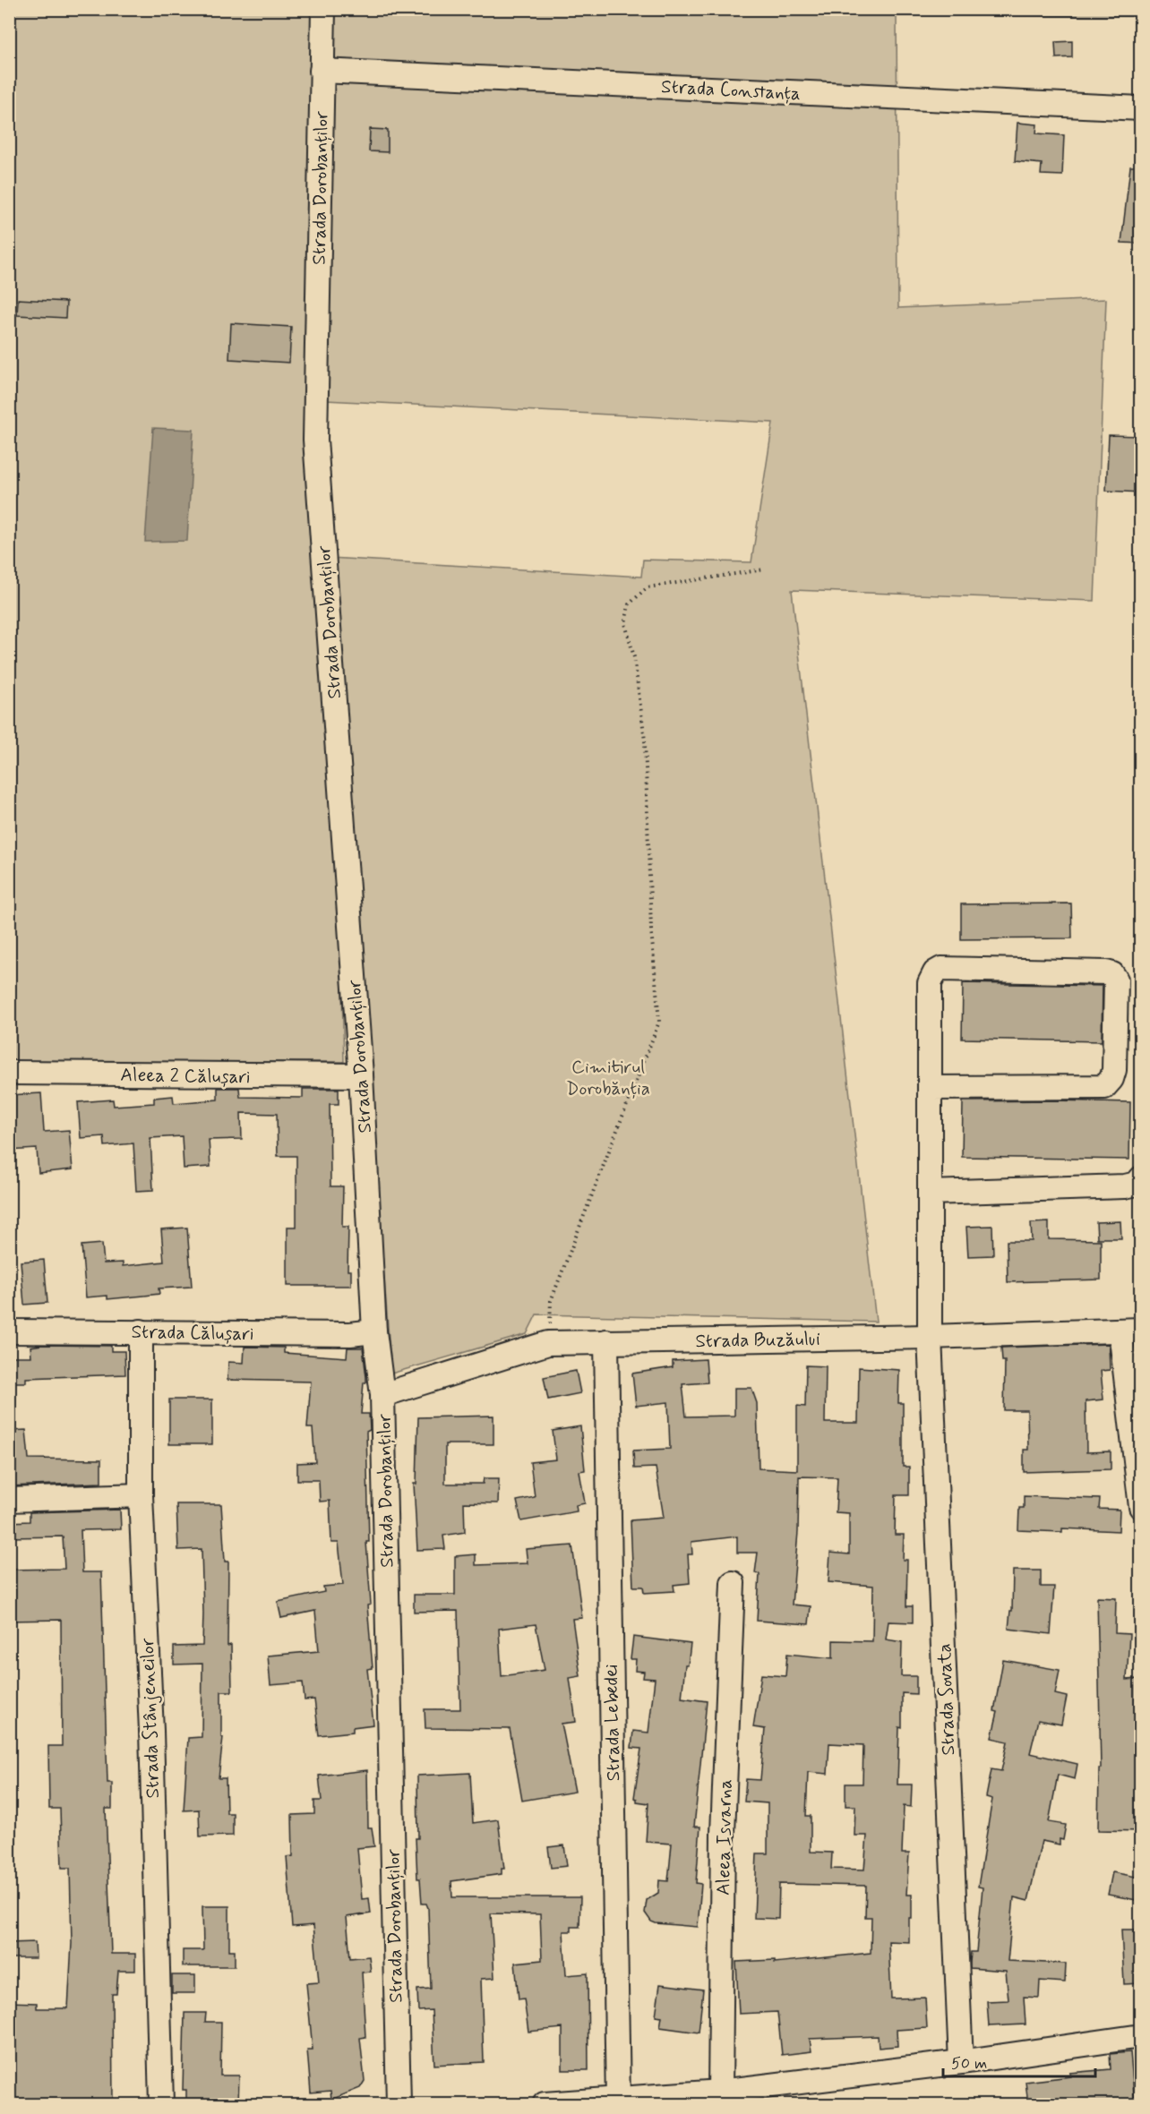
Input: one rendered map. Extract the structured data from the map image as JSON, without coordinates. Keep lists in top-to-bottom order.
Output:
{
  "streets": {
    "street": [
      "Strada Constanța",
      "Strada Dorobanților",
      "Aleea 2 Călușari",
      "Strada Călușari",
      "Strada Buzăului",
      "Strada Sovata",
      "Strada Stânjeneilor",
      "Strada Lebedei",
      "Aleea Isvarna"
    ]
  },
  "crossings": [
    ["Strada Constanța", "Strada Dorobanților"],
    ["Strada Dorobanților", "Aleea 2 Călușari"],
    ["Strada Dorobanților", "Strada Călușari"],
    ["Strada Dorobanților", "Strada Buzăului"],
    ["Strada Călușari", "Strada Stânjeneilor"],
    ["Strada Buzăului", "Strada Sovata"],
    ["Strada Buzăului", "Strada Lebedei"]
  ],
  "parks": ["Cimitirul Dorobănția"],
  "scale_bar": "50 m"
}
